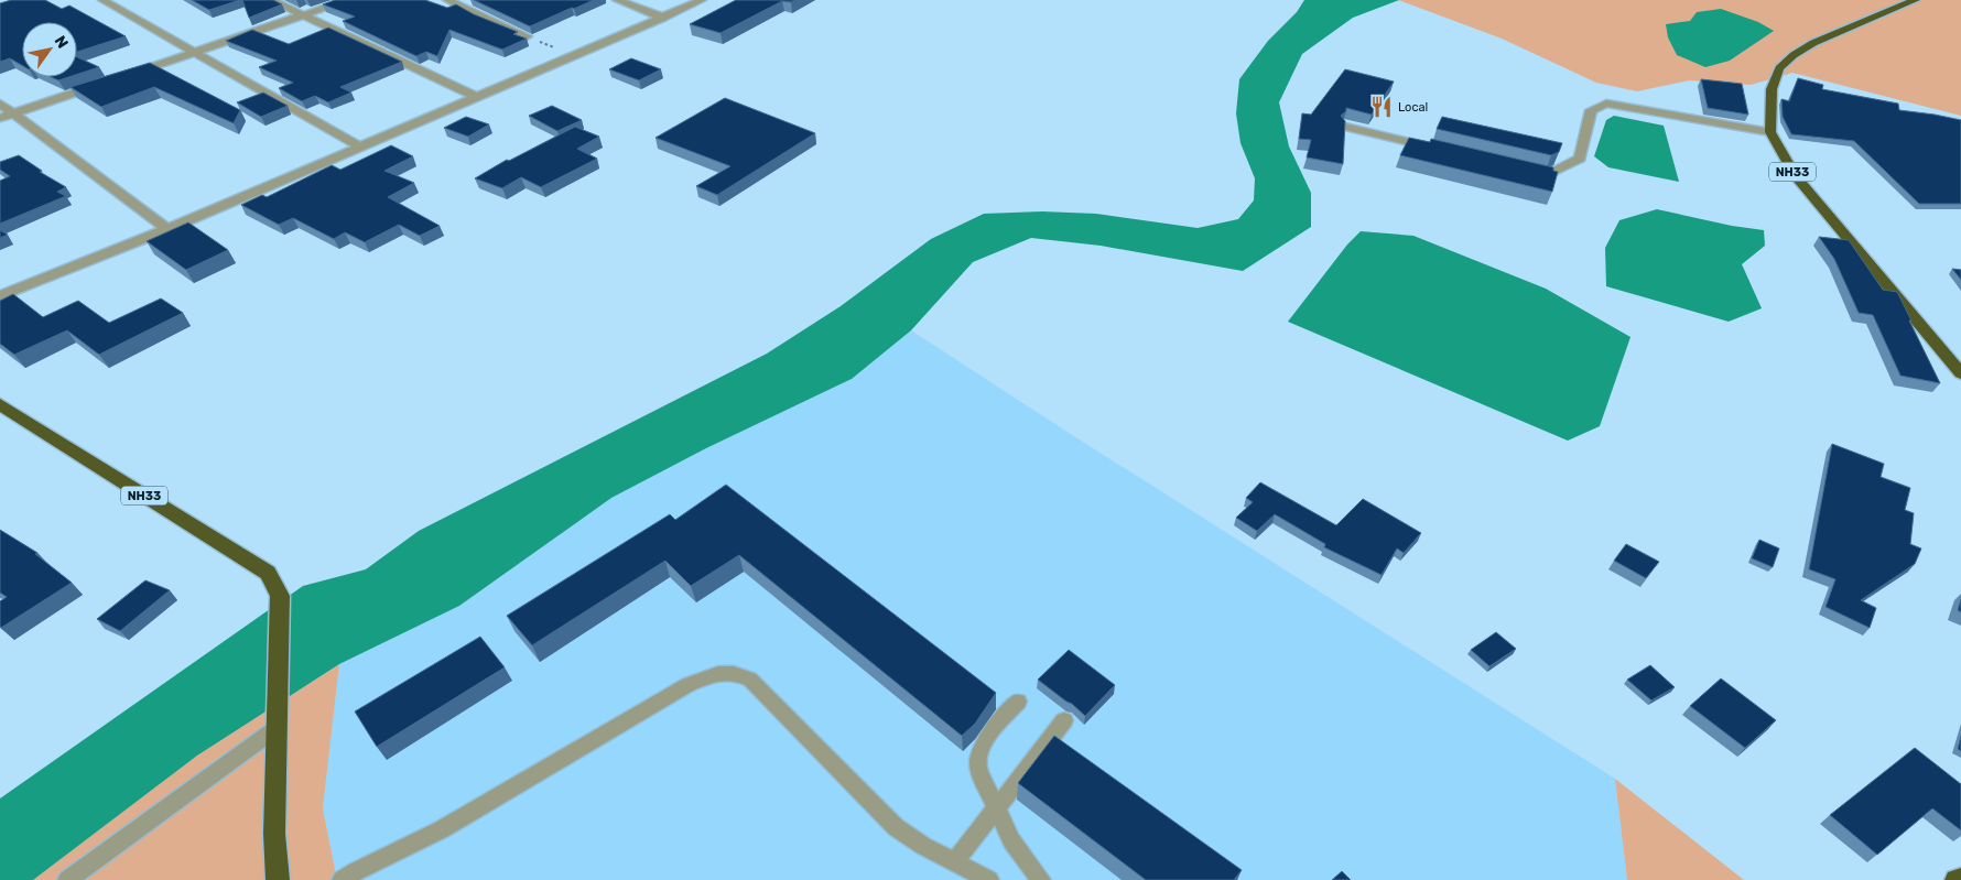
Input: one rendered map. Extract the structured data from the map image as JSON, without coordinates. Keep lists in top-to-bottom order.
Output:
{
  "streets": {
    "highway": ["NH33"]
  },
  "places": {
    "restaurant": ["Local"]
  },
  "north": "top right"
}
